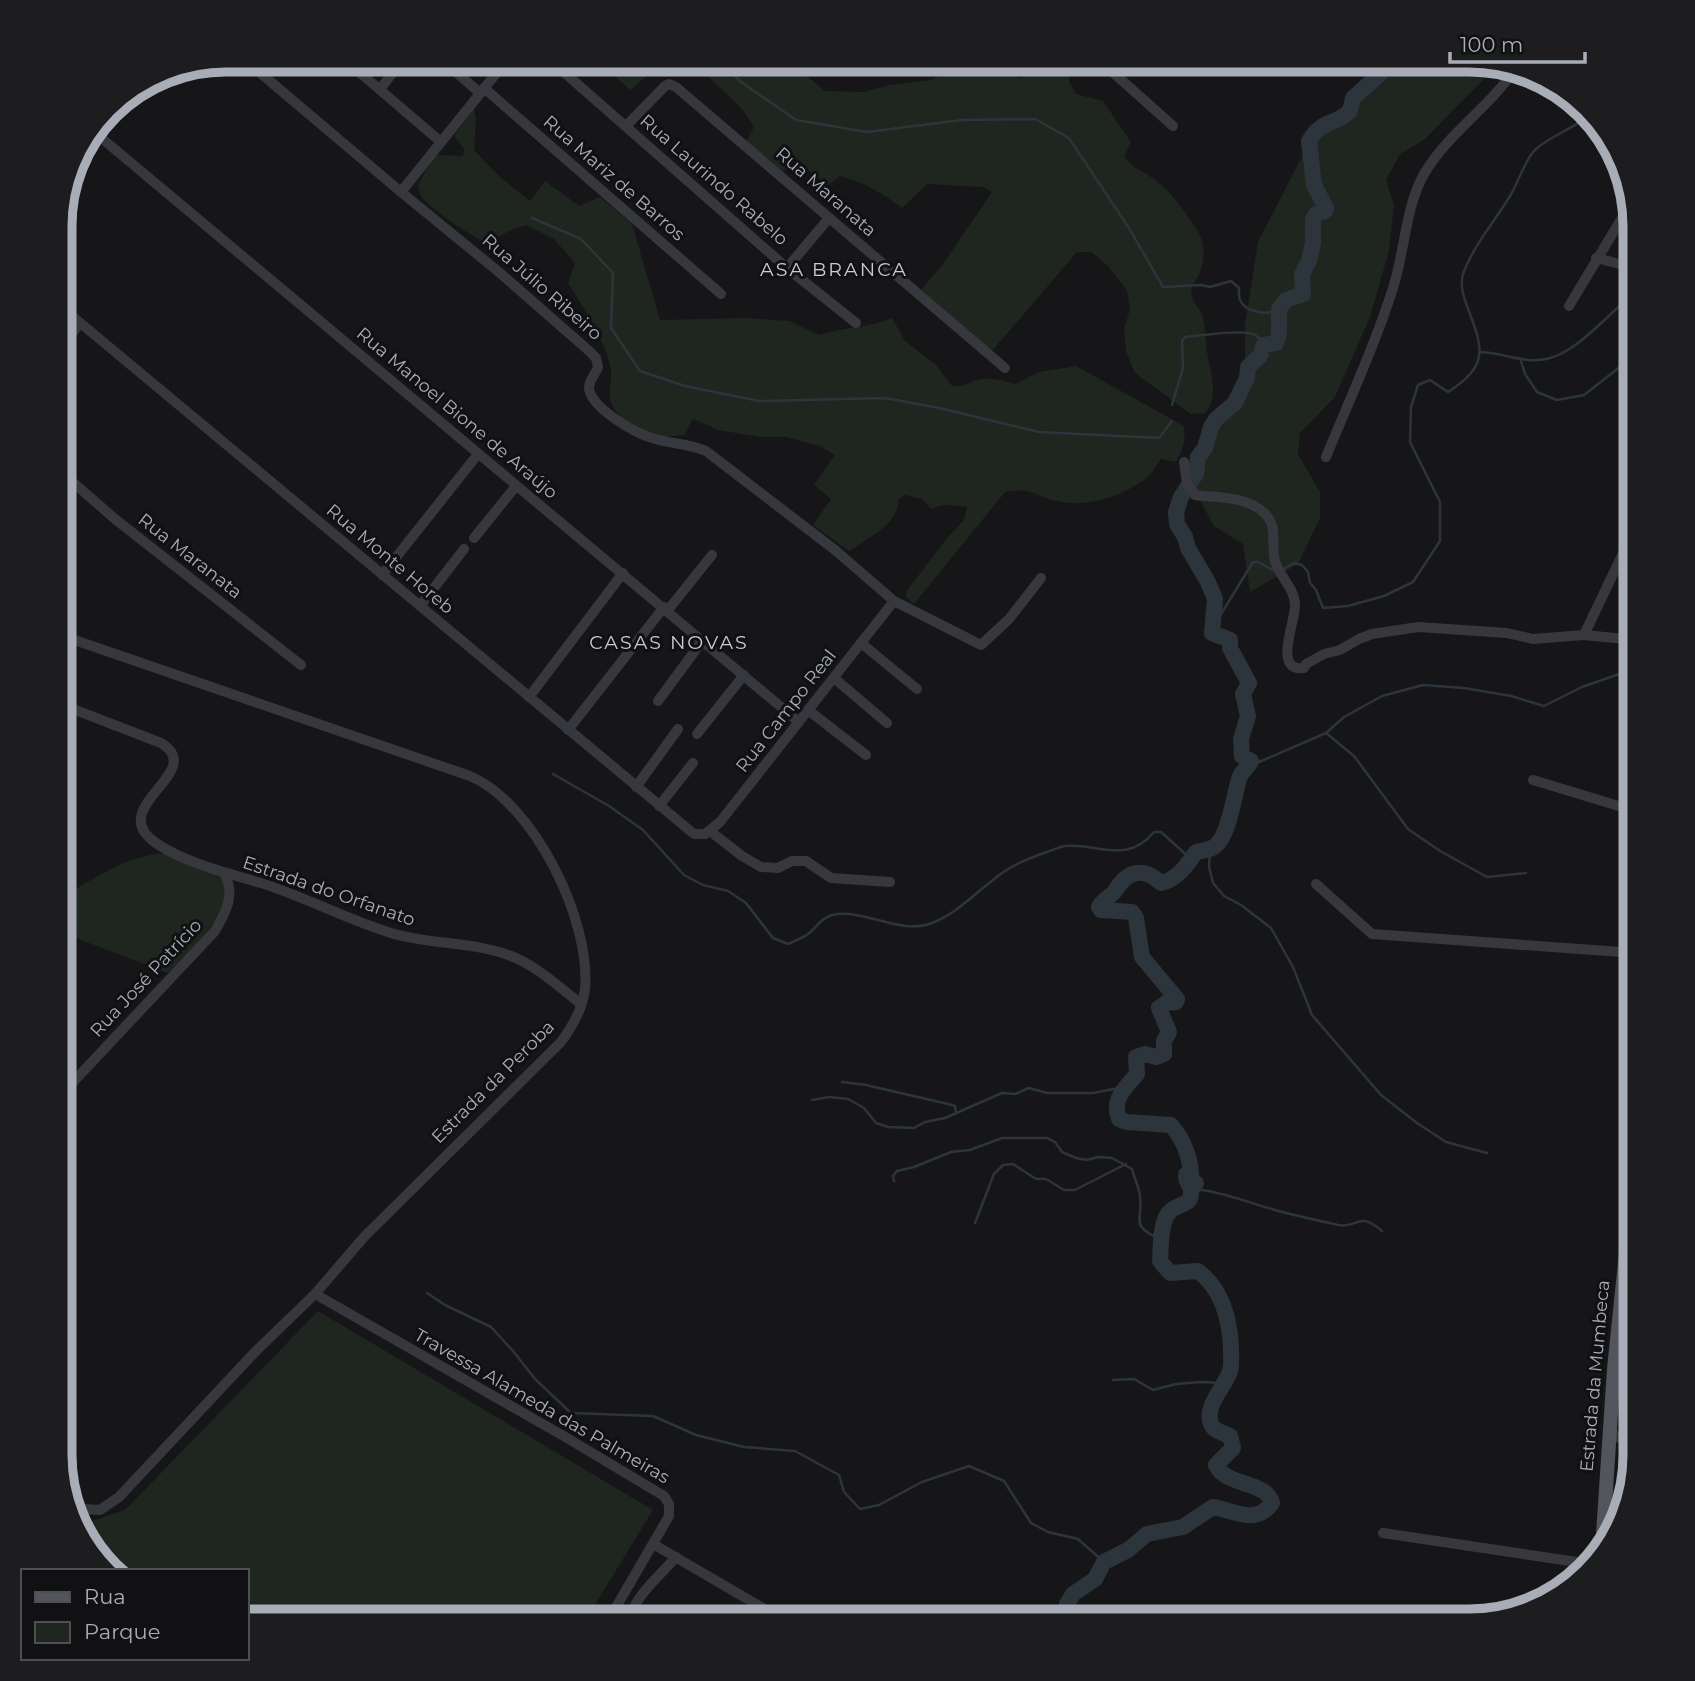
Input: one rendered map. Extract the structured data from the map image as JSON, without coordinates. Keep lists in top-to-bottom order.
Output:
{
  "streets": {
    "main road": ["Estrada da Mumbeca"],
    "street": [
      "Rua Mariz de Barros",
      "Rua Laurindo Rabelo",
      "Rua Maranata",
      "Rua Júlio Ribeiro",
      "Rua Manoel Bione de Araújo",
      "Rua Monte Horeb",
      "Rua Campo Real",
      "Estrada do Orfanato",
      "Rua José Patrício",
      "Estrada da Peroba",
      "Travessa Alameda das Palmeiras"
    ]
  },
  "crossings": [
    ["Rua Laurindo Rabelo", "Rua Maranata"],
    ["Rua Júlio Ribeiro", "Rua Campo Real"],
    ["Rua Manoel Bione de Araújo", "Rua Campo Real"],
    ["Rua Monte Horeb", "Rua Campo Real"],
    ["Estrada do Orfanato", "Rua José Patrício"],
    ["Estrada do Orfanato", "Estrada da Peroba"],
    ["Estrada da Peroba", "Travessa Alameda das Palmeiras"]
  ],
  "districts": ["ASA BRANCA", "CASAS NOVAS"],
  "legend": ["Rua", "Parque"],
  "scale_bar": "100 m"
}
